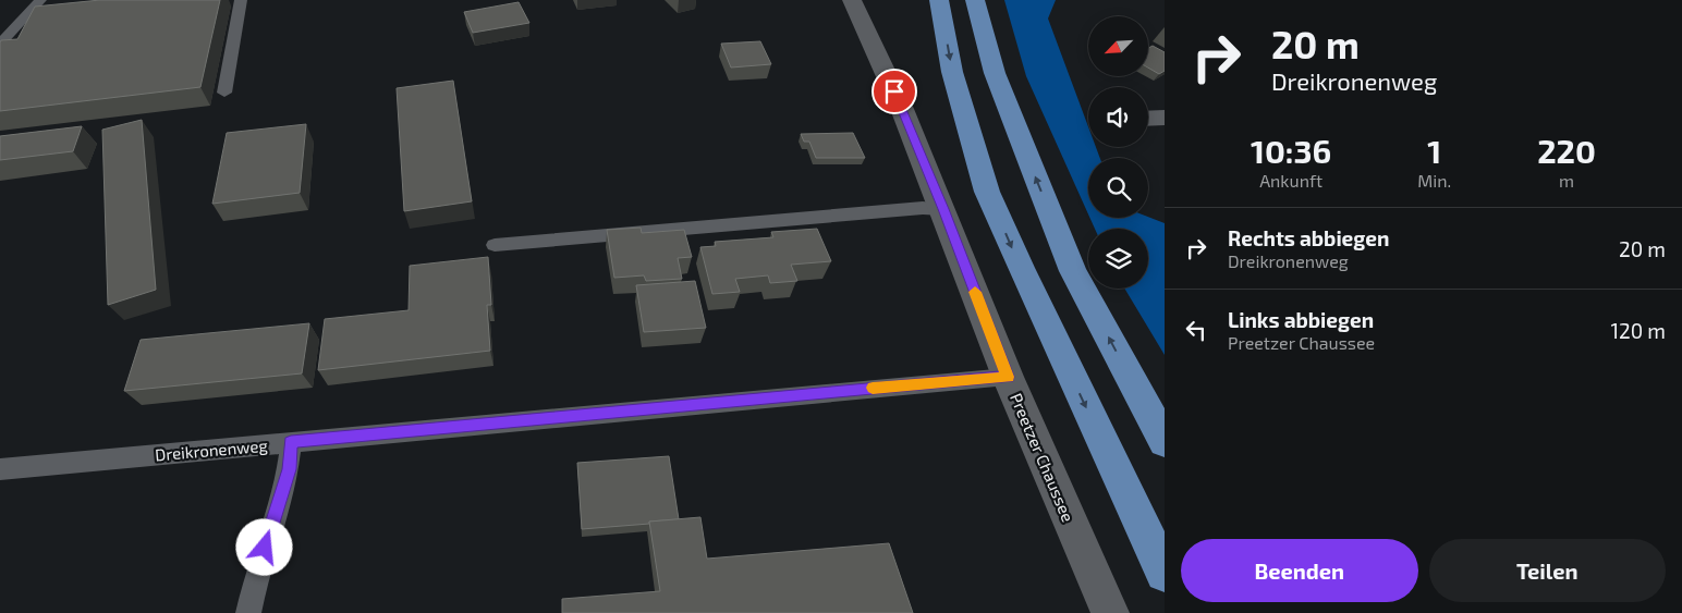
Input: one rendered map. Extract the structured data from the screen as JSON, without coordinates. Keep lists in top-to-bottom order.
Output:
{
  "streets": {
    "street": ["Preetzer Chaussee"],
    "lane": ["Dreikronenweg"]
  },
  "crossings": [
    ["Dreikronenweg", "Preetzer Chaussee"]
  ],
  "north": "bottom left",
  "page": {
    "turn": ["20 m", "Dreikronenweg"],
    "eta": [
      "10:36",
      "Ankunft",
      "1",
      "Min.",
      "220",
      "m"
    ],
    "list": [
      {
        "name": "Rechts abbiegen",
        "note": "Dreikronenweg",
        "value": "20 m"
      },
      {
        "name": "Links abbiegen",
        "note": "Preetzer Chaussee",
        "value": "120 m"
      }
    ],
    "buttons": ["Beenden", "Teilen"]
  }
}
